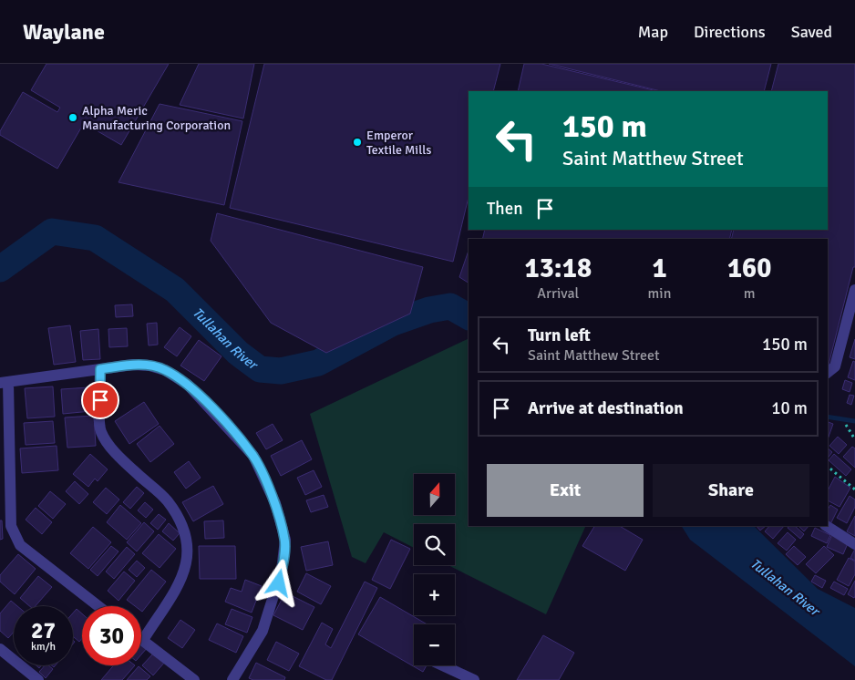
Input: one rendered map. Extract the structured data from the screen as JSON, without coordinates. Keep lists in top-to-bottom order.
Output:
{
  "water": ["Tullahan River"],
  "places": ["Alpha Meric Manufacturing Corporation", "Emperor Textile Mills"],
  "north": "top",
  "page": {
    "header": "Waylane",
    "nav": ["Map", "Directions", "Saved"],
    "turn": ["150 m", "Saint Matthew Street"],
    "then": "Then",
    "eta": [
      "13:18",
      "Arrival",
      "1",
      "min",
      "160",
      "m"
    ],
    "list": [
      {
        "name": "Turn left",
        "note": "Saint Matthew Street",
        "value": "150 m"
      },
      {
        "name": "Arrive at destination",
        "value": "10 m"
      }
    ],
    "buttons": ["Exit", "Share"],
    "map_buttons": ["+", "−"],
    "speed": "27 km/h",
    "limit": "30"
  }
}
